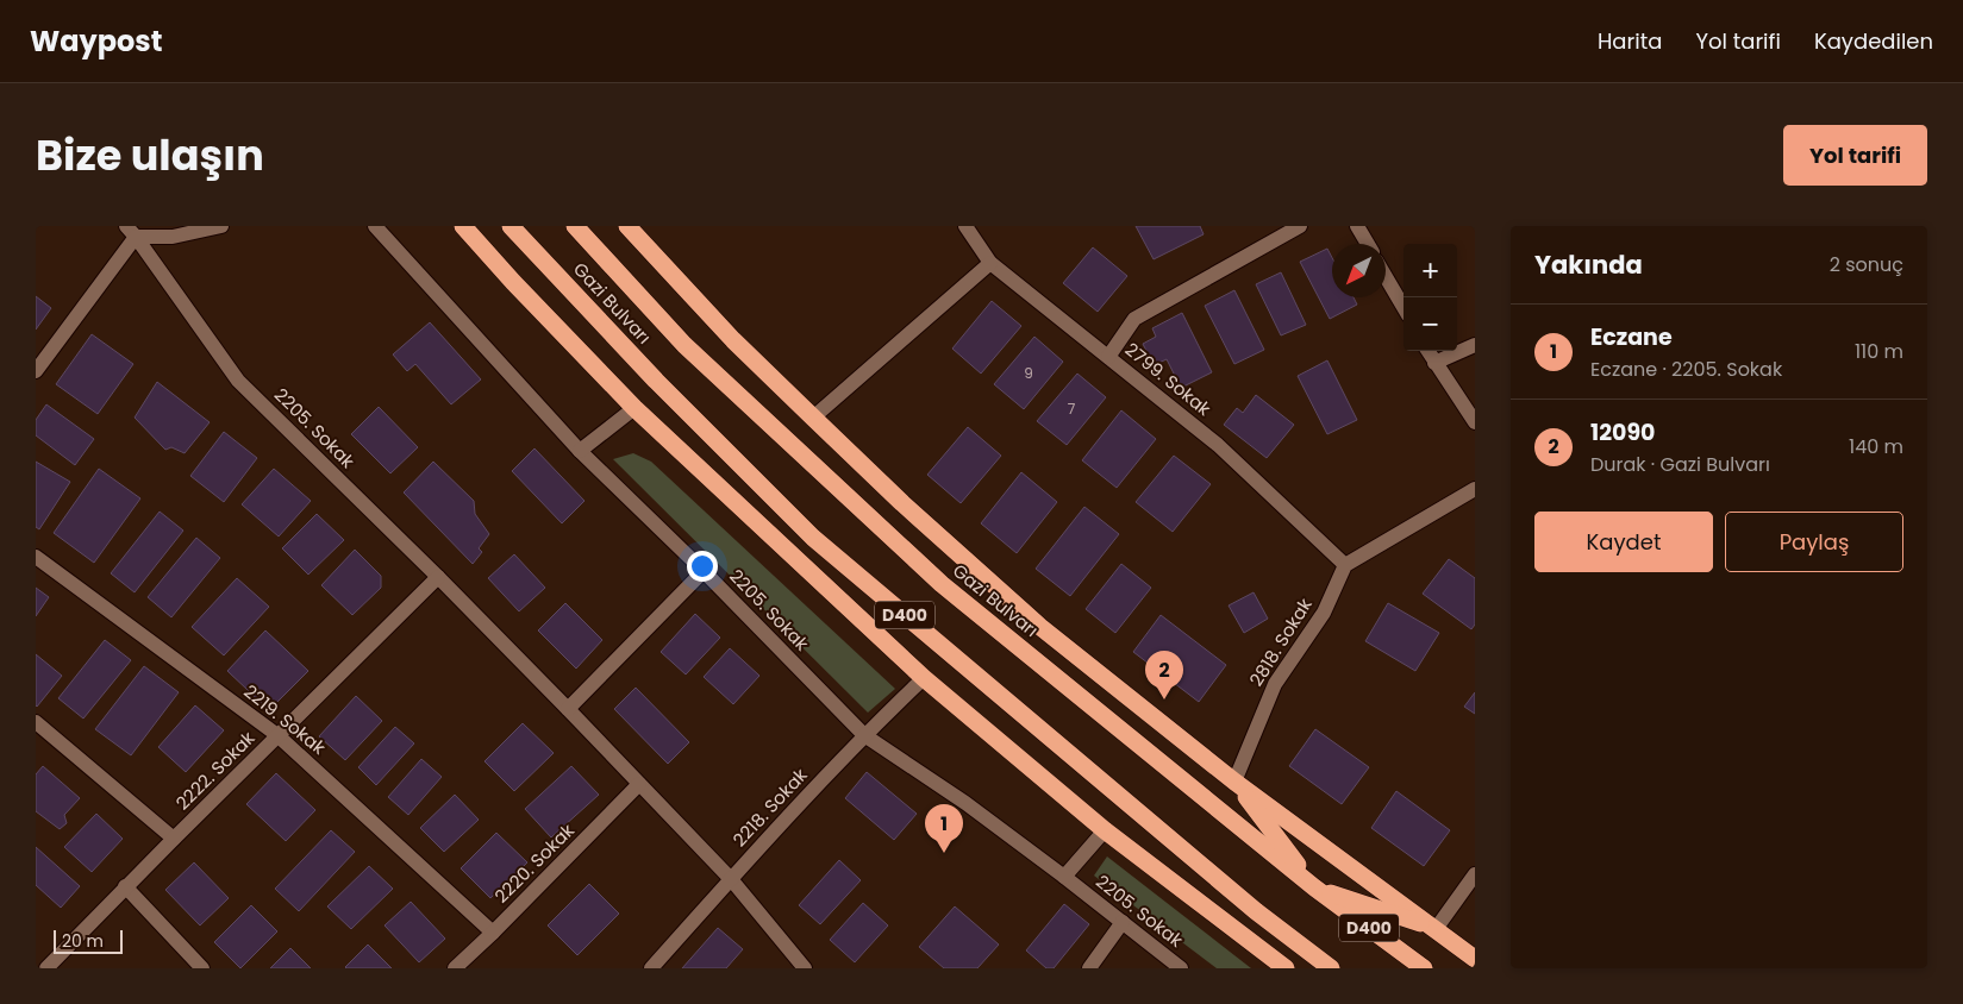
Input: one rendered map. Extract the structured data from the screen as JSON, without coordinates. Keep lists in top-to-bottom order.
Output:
{
  "streets": {
    "highway": ["Gazi Bulvarı", "D400"],
    "street": [
      "2799. Sokak",
      "2205. Sokak",
      "2818. Sokak",
      "2219. Sokak",
      "2222. Sokak",
      "2218. Sokak",
      "2220. Sokak"
    ]
  },
  "crossings": [
    ["2799. Sokak", "2818. Sokak"],
    ["2205. Sokak", "2222. Sokak"],
    ["2205. Sokak", "2218. Sokak"],
    ["2205. Sokak", "2220. Sokak"],
    ["2219. Sokak", "2222. Sokak"],
    ["2219. Sokak", "2220. Sokak"]
  ],
  "house_numbers": ["9", "7"],
  "scale_bar": "20 m",
  "north": "bottom left",
  "page": {
    "header": "Waypost",
    "nav": ["Harita", "Yol tarifi", "Kaydedilen"],
    "title": "Bize ulaşın",
    "buttons": [
      "Yol tarifi",
      ["Kaydet", "Paylaş"]
    ],
    "heading": ["Yakında", "2 sonuç"],
    "map_buttons": ["+", "−"],
    "list": [
      {
        "mark": "1",
        "name": "Eczane",
        "note": "Eczane · 2205. Sokak",
        "value": "110 m"
      },
      {
        "mark": "2",
        "name": "12090",
        "note": "Durak · Gazi Bulvarı",
        "value": "140 m"
      }
    ],
    "pins": ["2", "1"],
    "scale": "20 m"
  }
}
